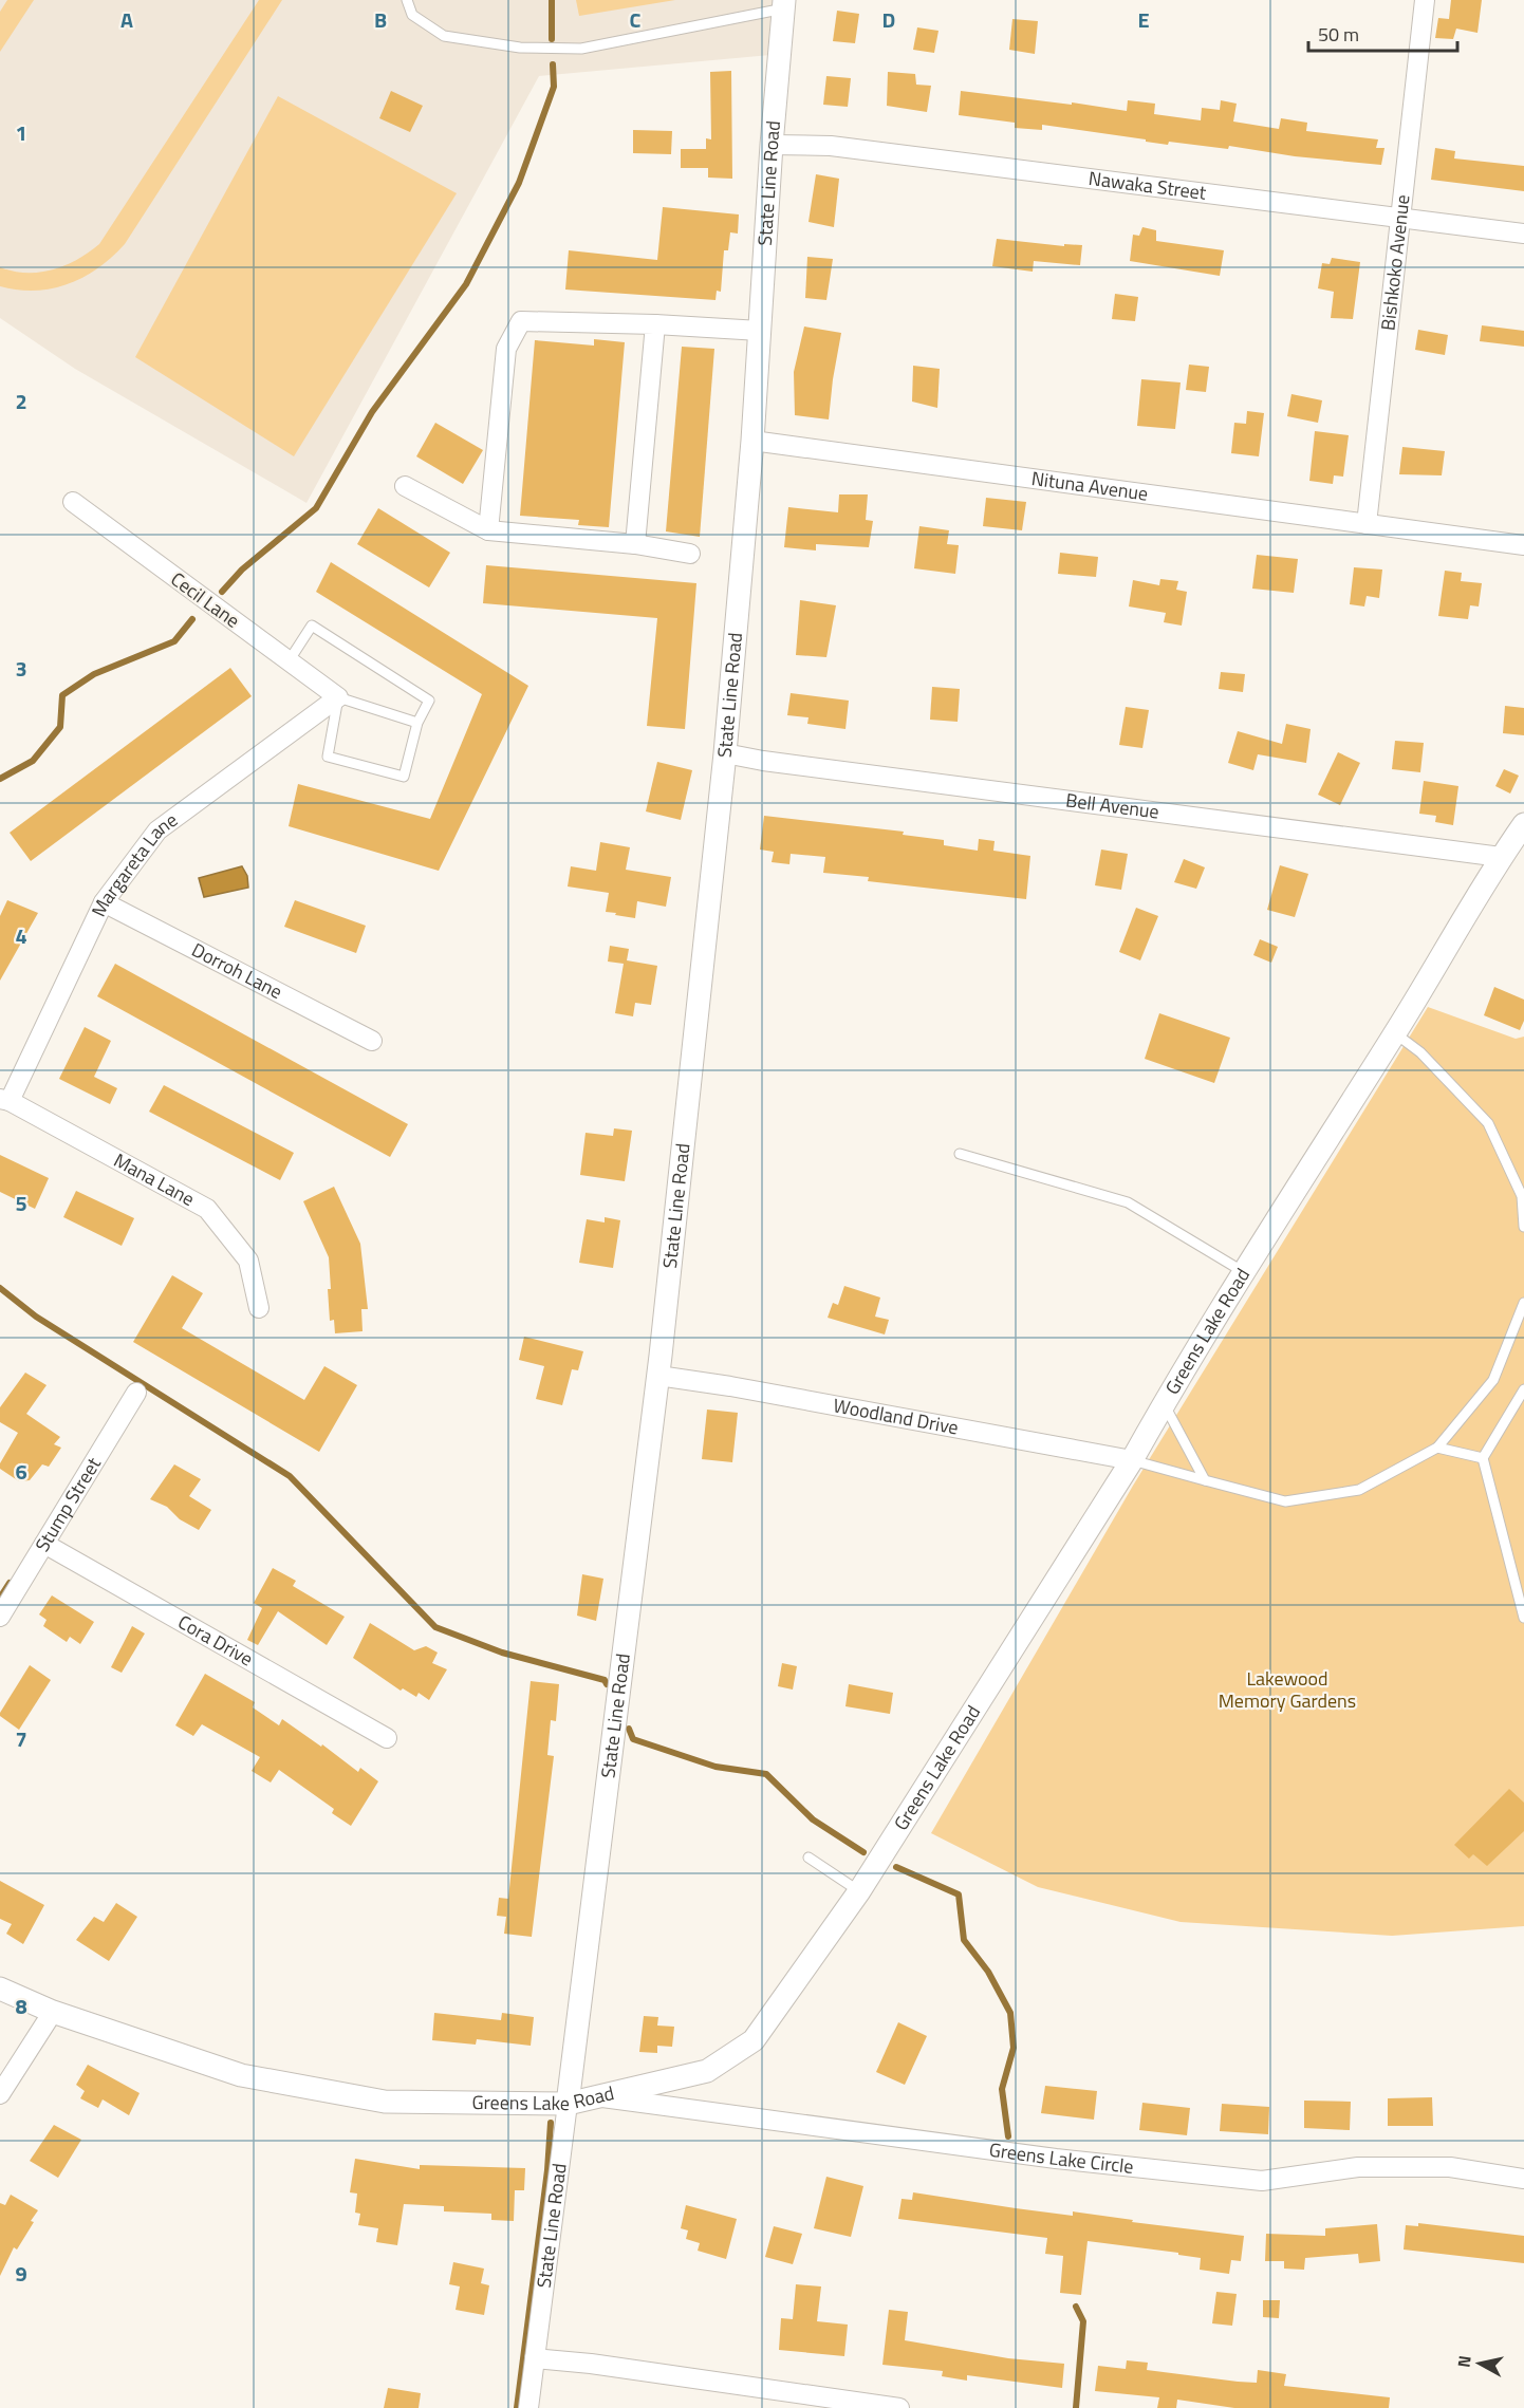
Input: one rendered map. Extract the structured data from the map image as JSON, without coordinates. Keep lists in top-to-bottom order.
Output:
{
  "streets": {
    "street": [
      "State Line Road",
      "Nawaka Street",
      "Bishkoko Avenue",
      "Nituna Avenue",
      "Cecil Lane",
      "Bell Avenue",
      "Margareta Lane",
      "Dorroh Lane",
      "Mana Lane",
      "Greens Lake Road",
      "Woodland Drive",
      "Stump Street",
      "Cora Drive",
      "Greens Lake Circle"
    ]
  },
  "crossings": [
    ["State Line Road", "Nawaka Street"],
    ["State Line Road", "Nituna Avenue"],
    ["State Line Road", "Bell Avenue"],
    ["State Line Road", "Greens Lake Road"],
    ["State Line Road", "Woodland Drive"],
    ["Nawaka Street", "Bishkoko Avenue"],
    ["Bishkoko Avenue", "Nituna Avenue"],
    ["Cecil Lane", "Margareta Lane"],
    ["Bell Avenue", "Greens Lake Road"],
    ["Margareta Lane", "Dorroh Lane"],
    ["Margareta Lane", "Mana Lane"],
    ["Greens Lake Road", "Woodland Drive"],
    ["Greens Lake Road", "Greens Lake Circle"],
    ["Stump Street", "Cora Drive"]
  ],
  "parks": ["Lakewood Memory Gardens"],
  "scale_bar": "50 m",
  "north": "left",
  "grid": {
    "columns": [
      "A",
      "B",
      "C",
      "D",
      "E"
    ],
    "rows": [
      "1",
      "2",
      "3",
      "4",
      "5",
      "6",
      "7",
      "8",
      "9"
    ]
  }
}
